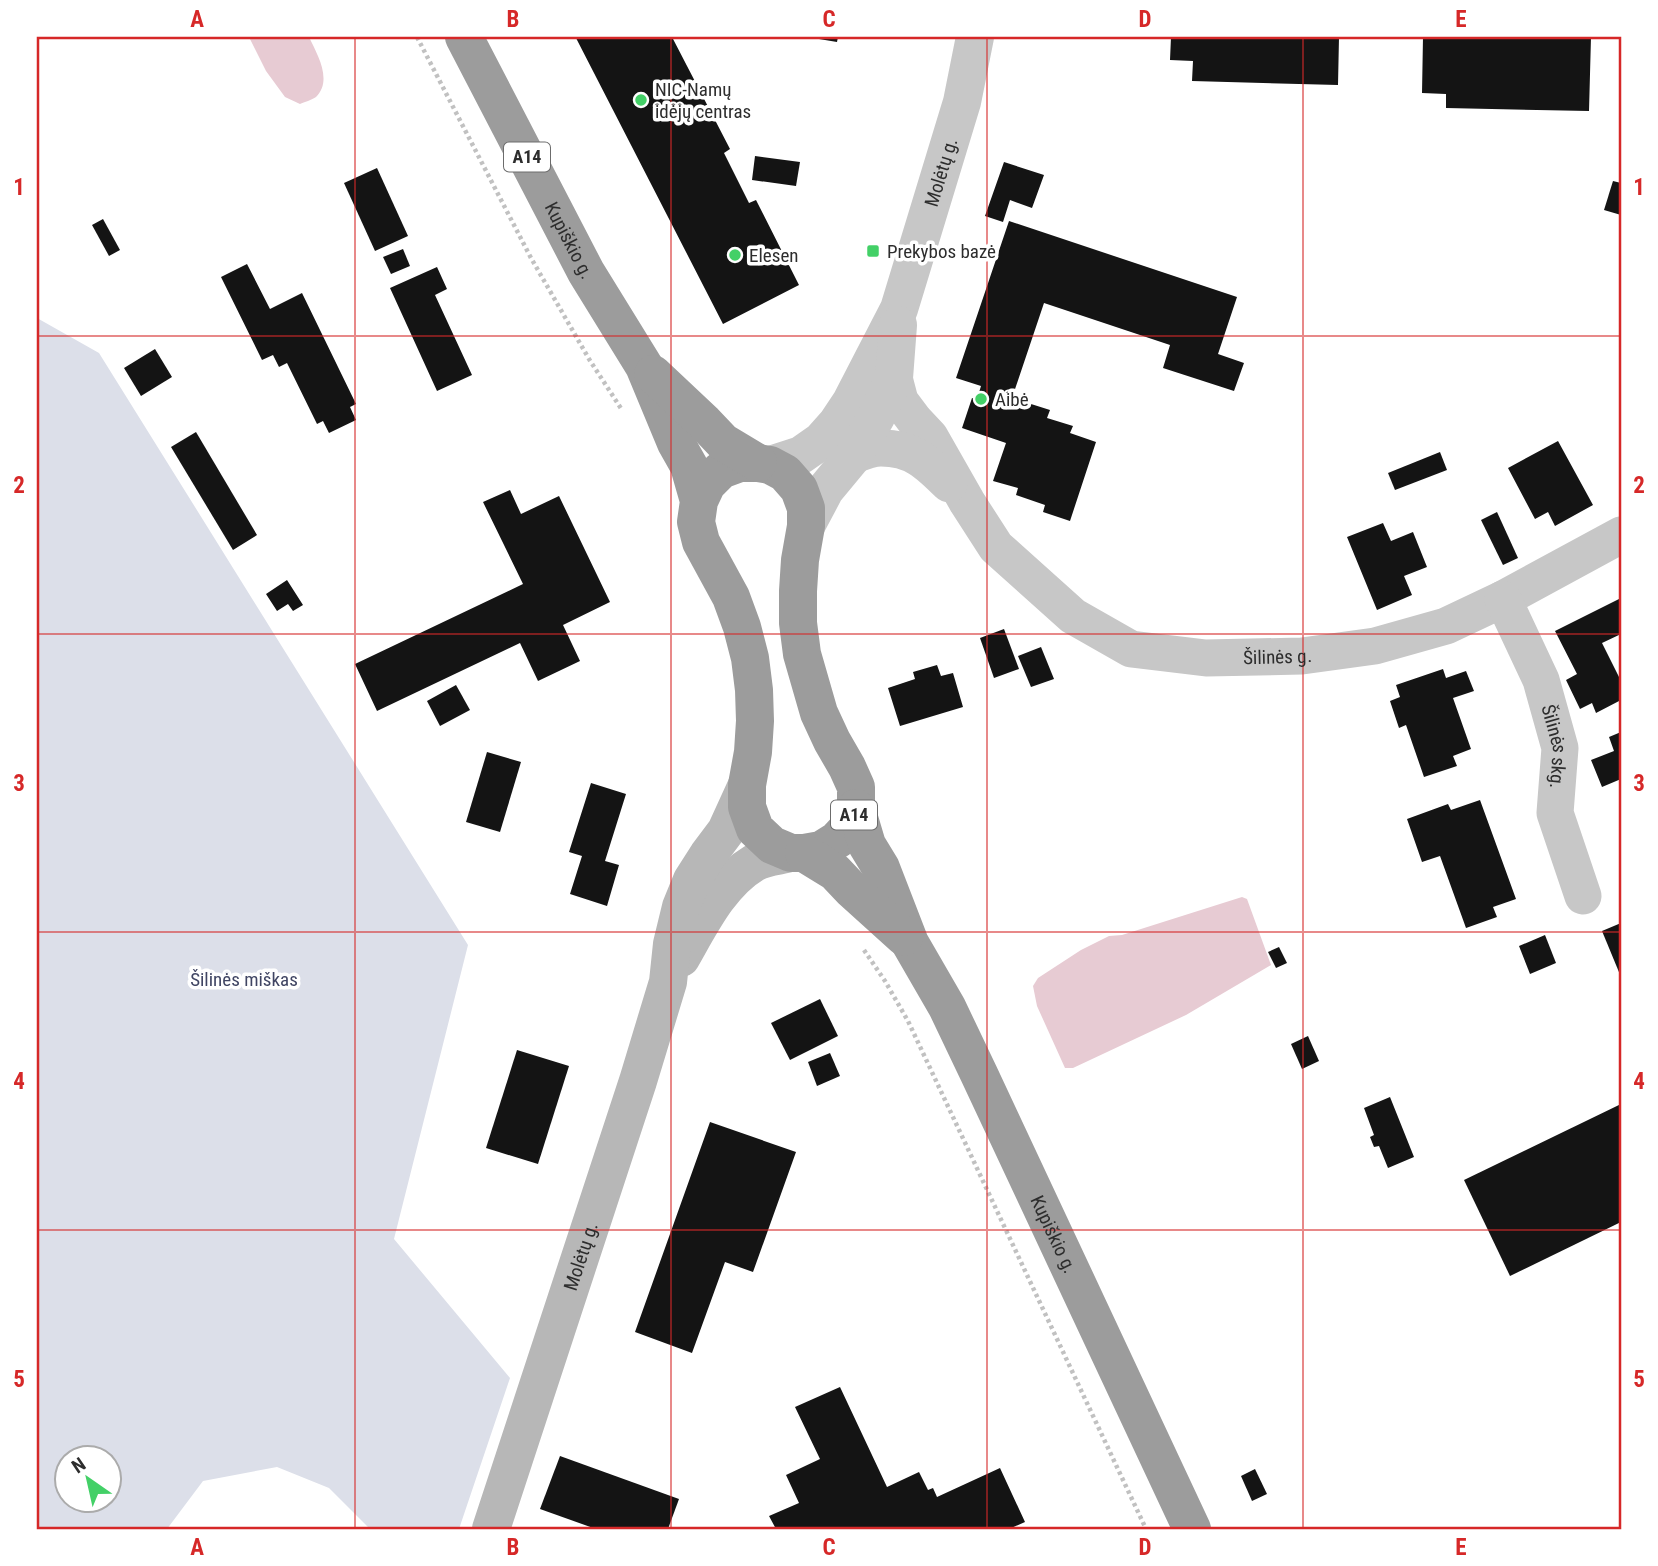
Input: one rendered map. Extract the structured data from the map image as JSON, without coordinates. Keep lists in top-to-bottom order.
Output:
{
  "streets": {
    "highway": ["A14", "Kupiškio g."],
    "main road": ["Molėtų g."],
    "street": ["Šilinės g.", "Šilinės skg."]
  },
  "crossings": [
    ["A14", "Molėtų g."],
    ["A14", "Kupiškio g."],
    ["Molėtų g.", "Kupiškio g."],
    ["Molėtų g.", "Šilinės g."],
    ["Šilinės g.", "Šilinės skg."]
  ],
  "parks": ["Šilinės miškas"],
  "places": {
    "other": ["NIC-Namų idėjų centras", "Elesen", "Aibė"],
    "transit": ["Prekybos bazė"]
  },
  "north": "top left",
  "grid": {
    "columns": [
      "A",
      "B",
      "C",
      "D",
      "E"
    ],
    "rows": [
      "1",
      "2",
      "3",
      "4",
      "5"
    ]
  }
}
